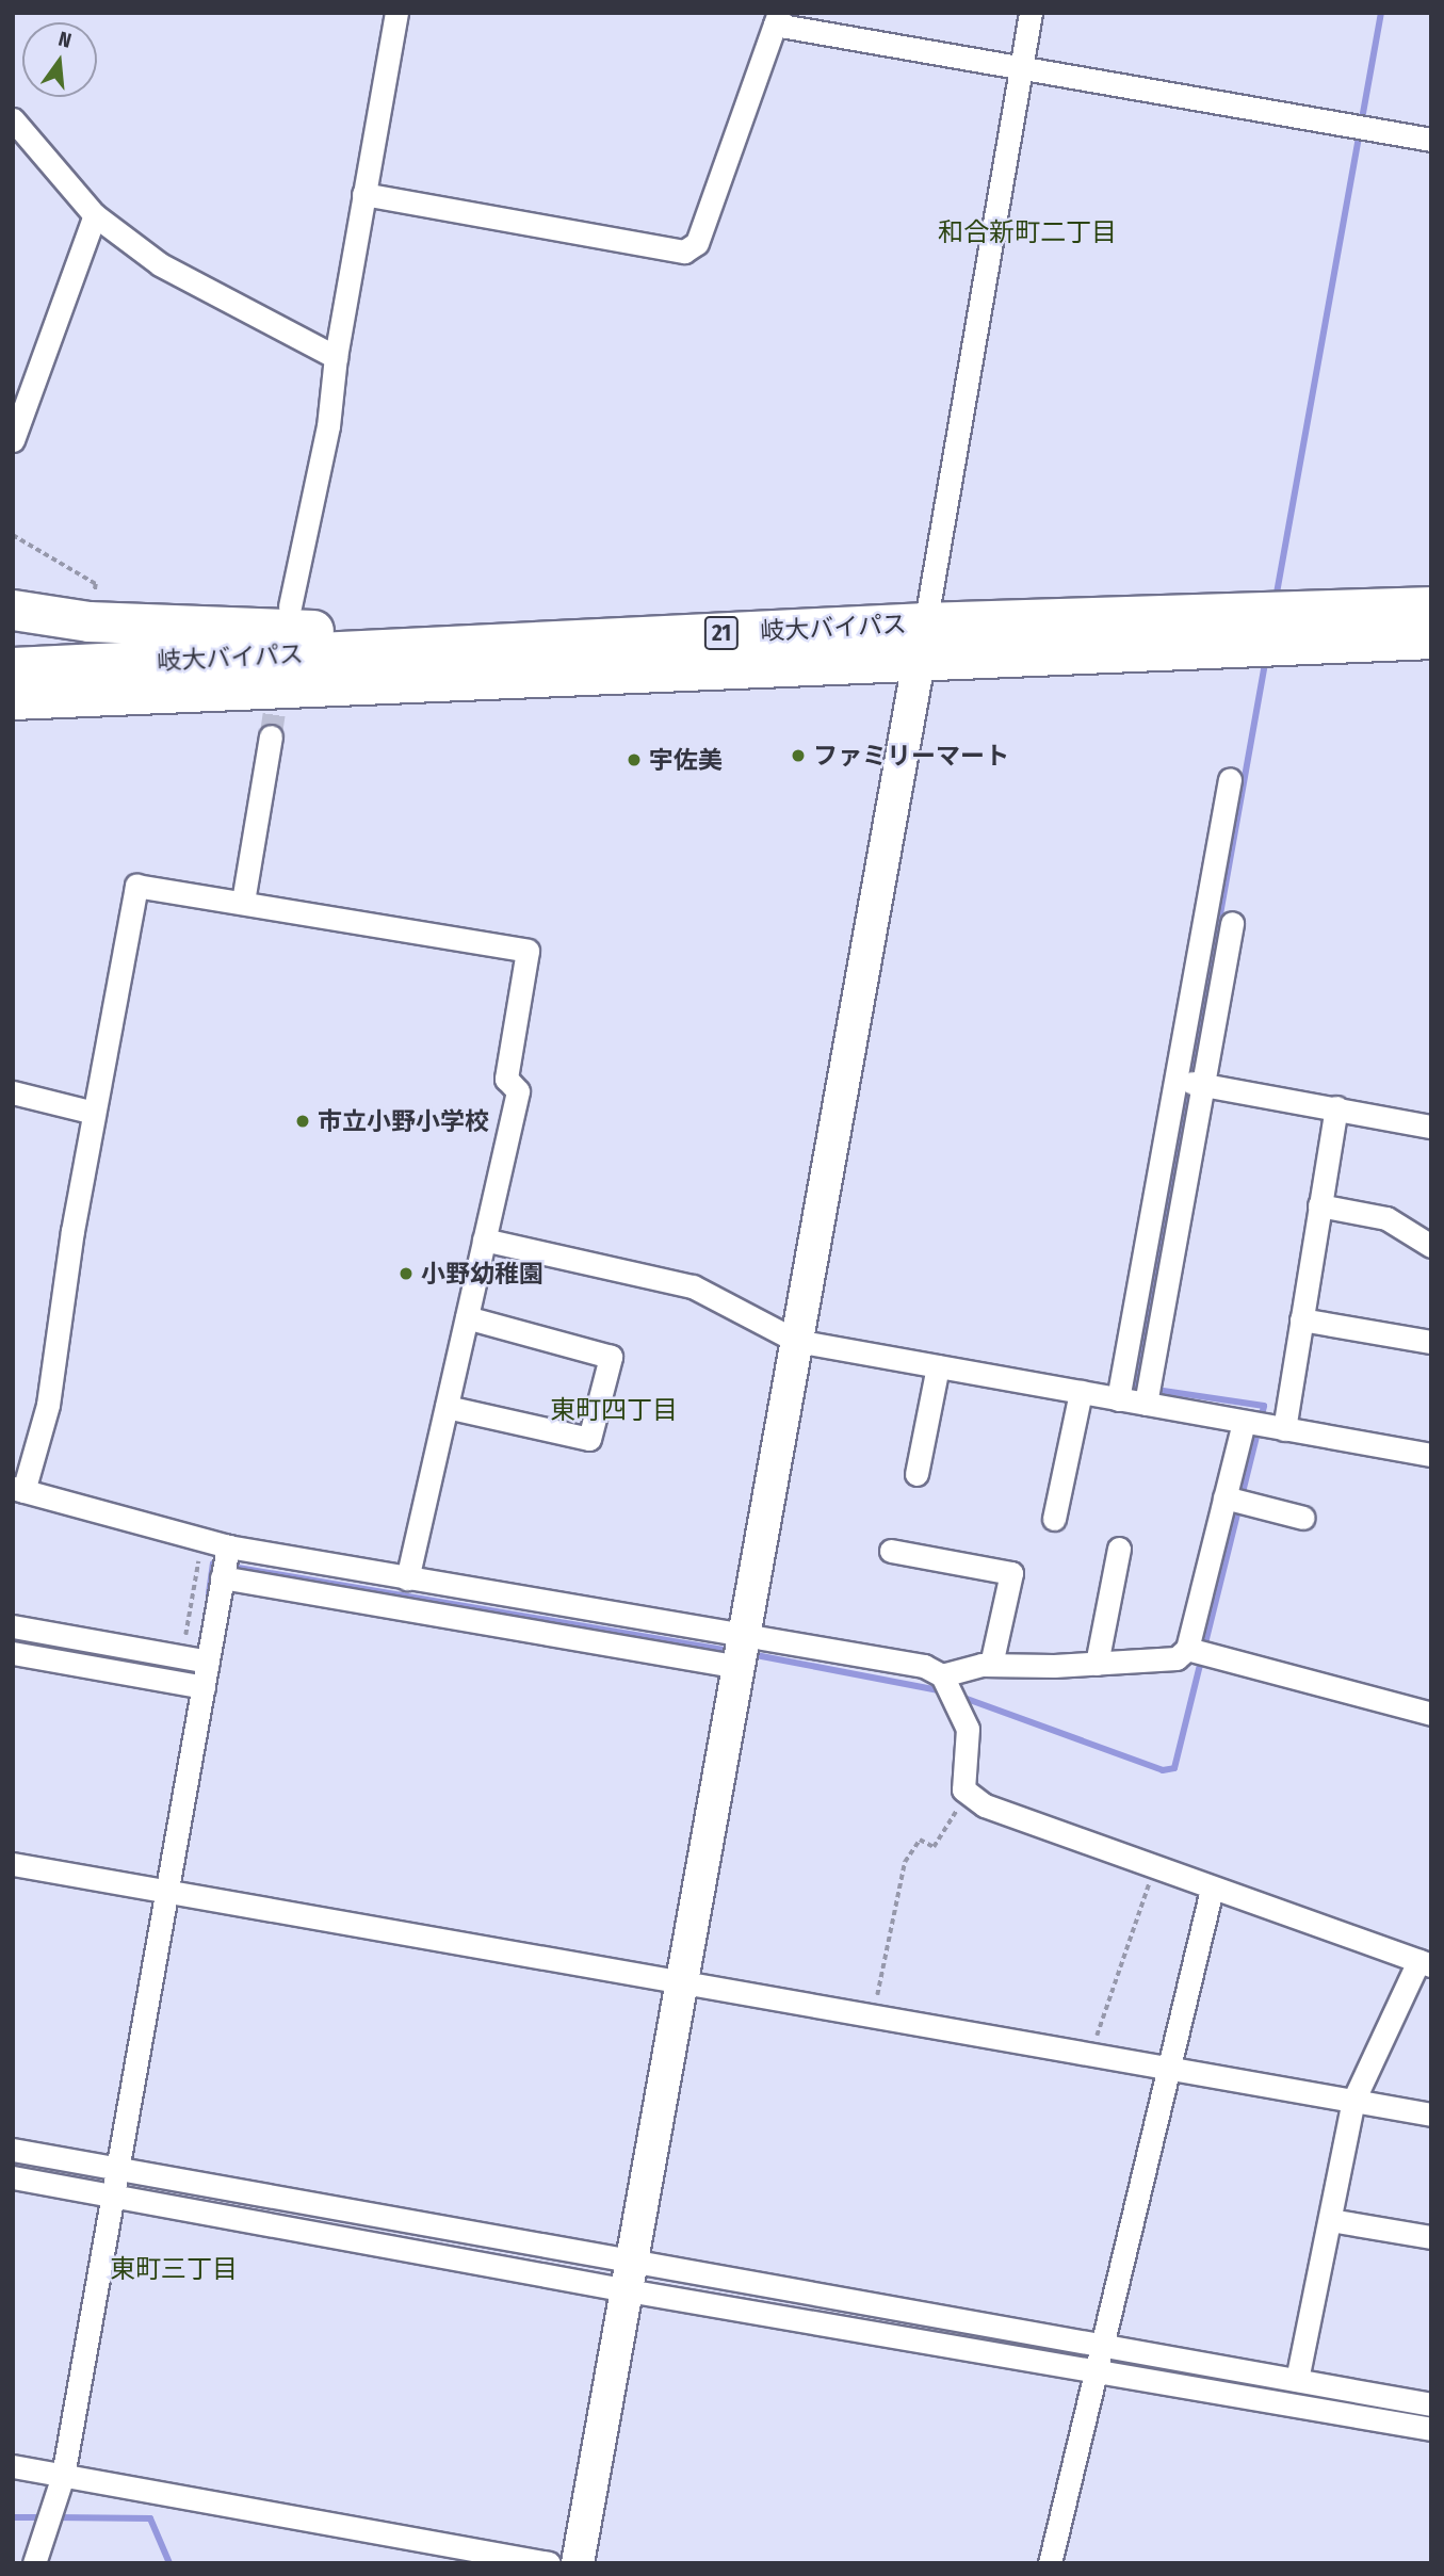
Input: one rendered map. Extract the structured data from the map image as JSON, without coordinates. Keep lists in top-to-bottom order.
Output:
{
  "streets": {
    "highway": ["岐大バイパス", "21"]
  },
  "crossings": [
    ["岐大バイパス", "21"]
  ],
  "districts": ["和合新町二丁目", "東町四丁目", "東町三丁目"],
  "places": [
    "ファミリーマート",
    "宇佐美",
    "市立小野小学校",
    "小野幼稚園"
  ],
  "north": "top"
}
